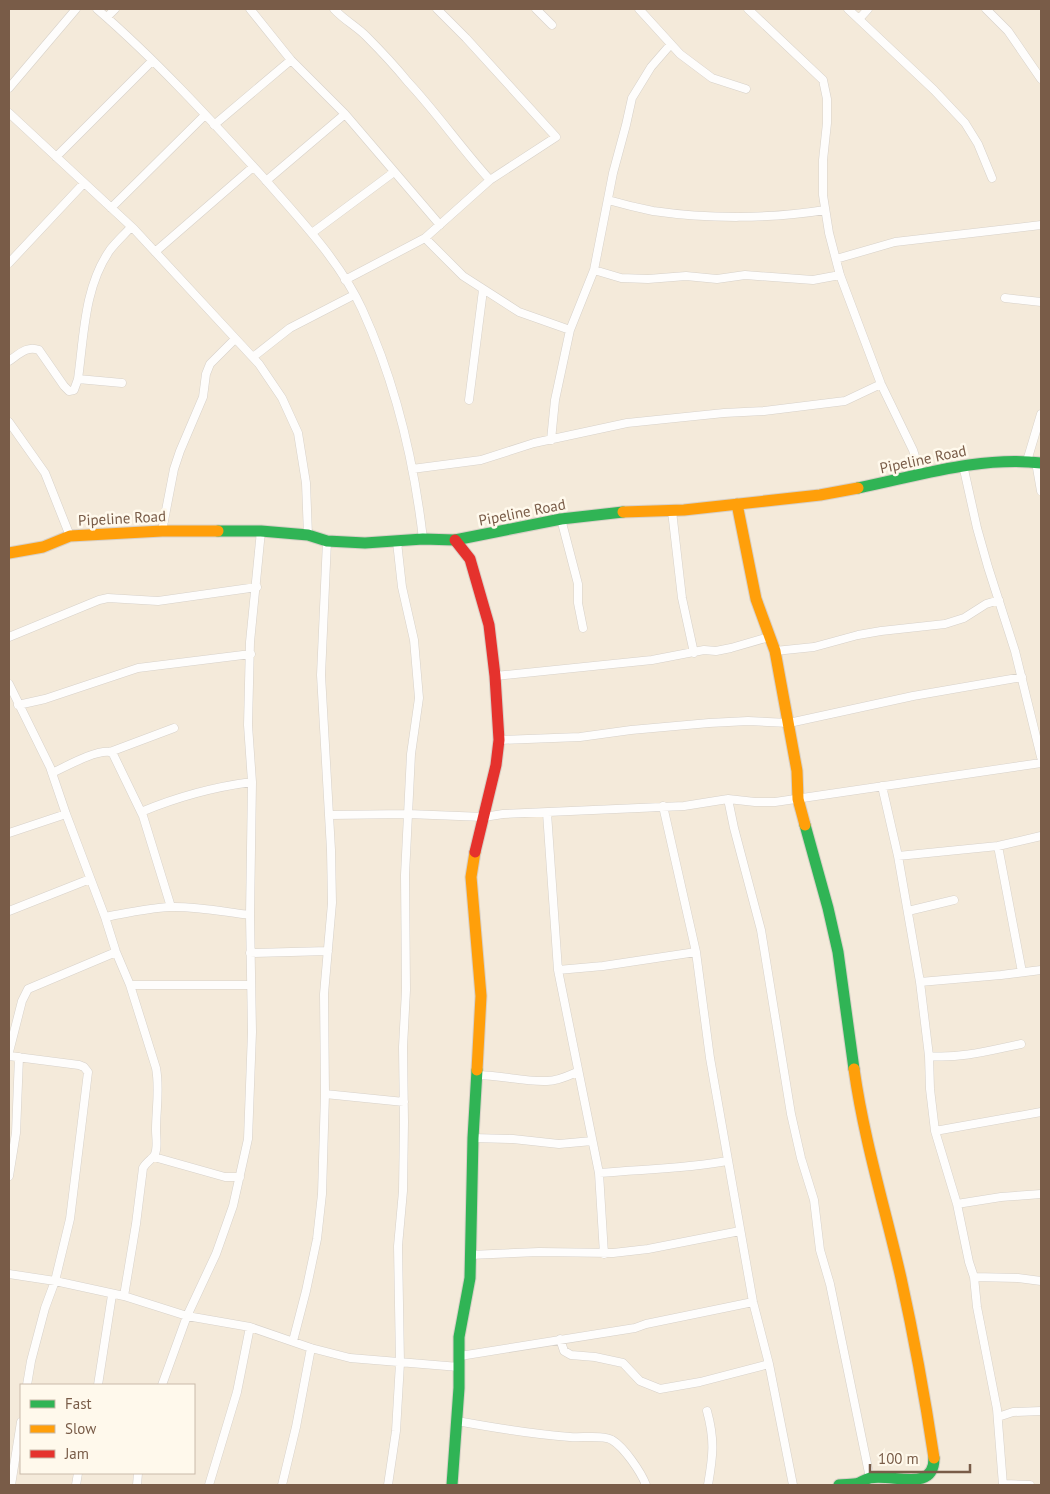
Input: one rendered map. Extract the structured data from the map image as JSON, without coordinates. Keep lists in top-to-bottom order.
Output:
{
  "streets": {
    "street": ["Pipeline Road"]
  },
  "legend": ["Fast", "Slow", "Jam"],
  "scale_bar": "100 m"
}
